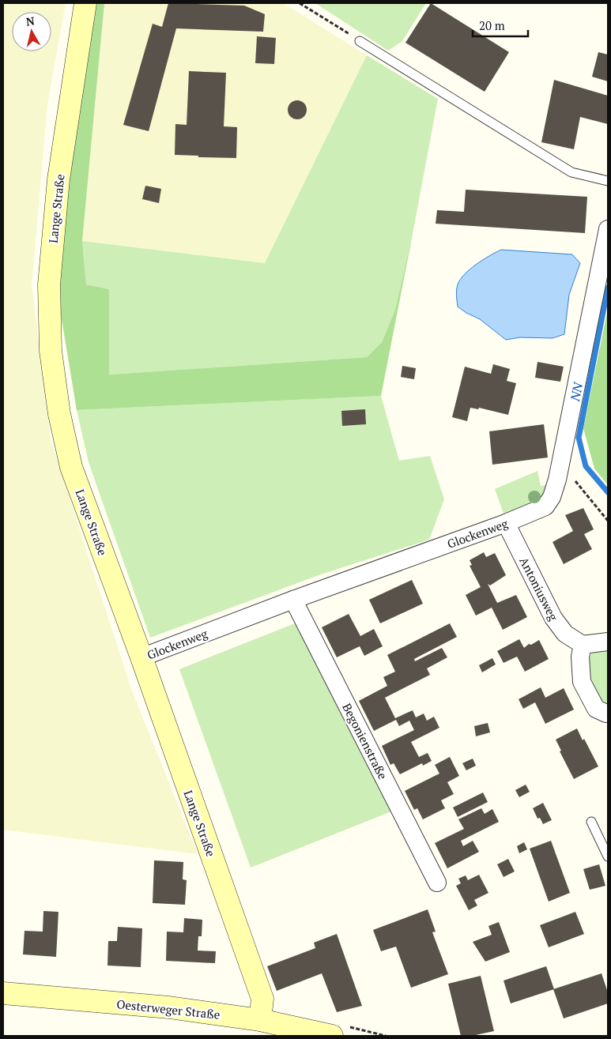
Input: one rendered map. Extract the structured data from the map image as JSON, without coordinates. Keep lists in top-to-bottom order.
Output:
{
  "streets": {
    "street": [
      "Lange Straße",
      "Glockenweg",
      "Antoniusweg",
      "Begonienstraße",
      "Oesterweger Straße"
    ]
  },
  "crossings": [
    ["Lange Straße", "Glockenweg"],
    ["Lange Straße", "Oesterweger Straße"],
    ["Glockenweg", "Antoniusweg"],
    ["Glockenweg", "Begonienstraße"]
  ],
  "water": ["NN"],
  "scale_bar": "20 m",
  "north": "top"
}
